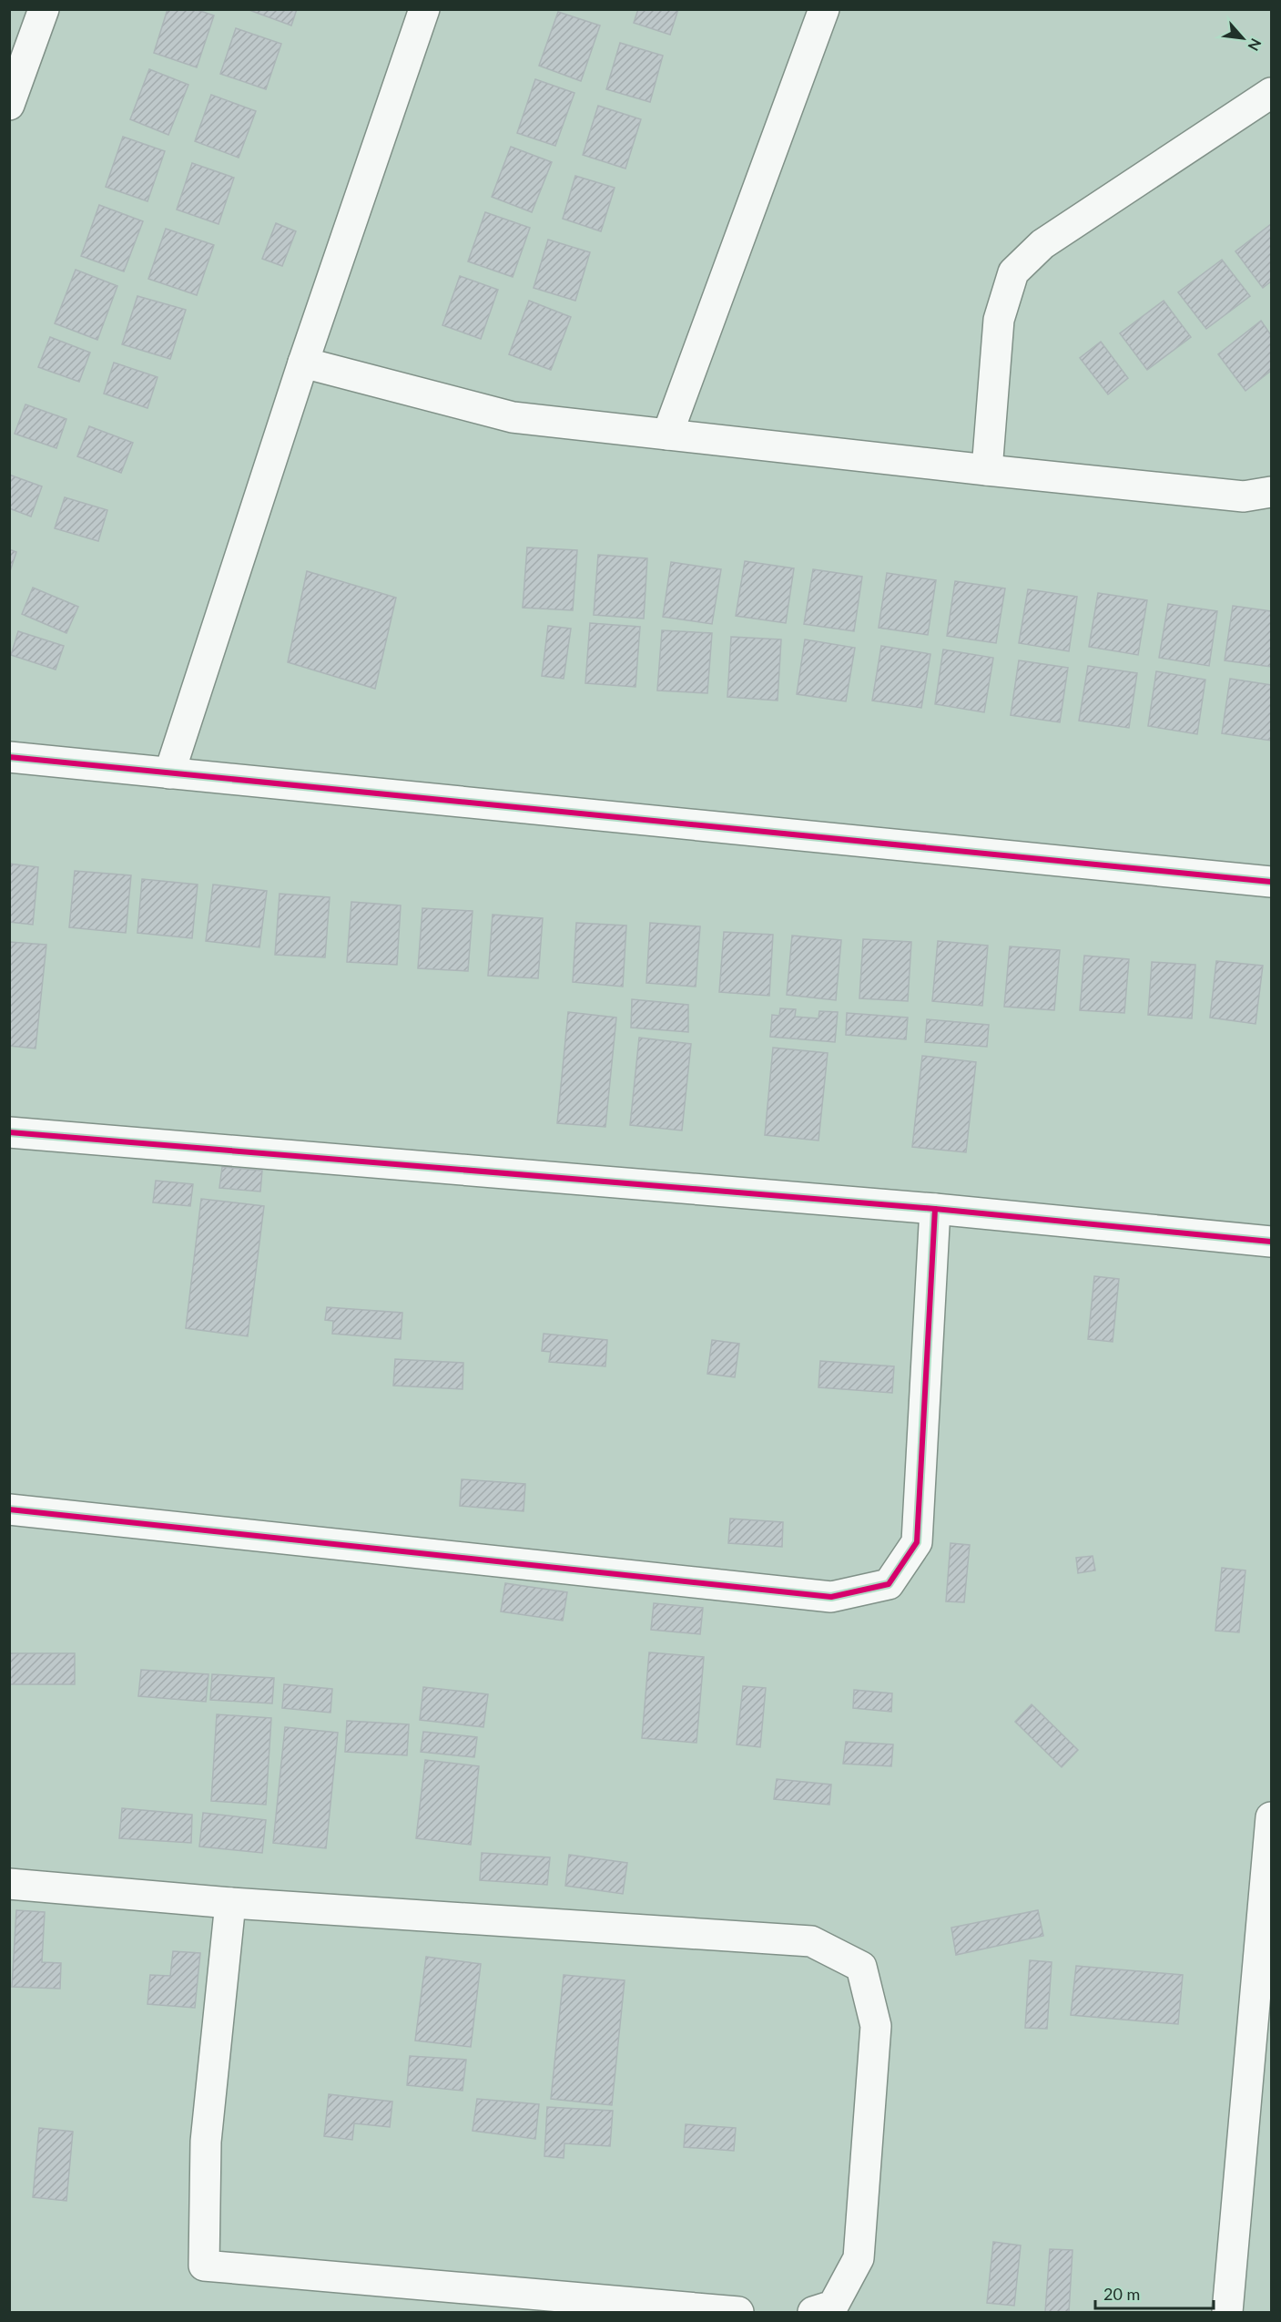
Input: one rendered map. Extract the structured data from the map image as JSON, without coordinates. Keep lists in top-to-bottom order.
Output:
{
  "scale_bar": "20 m",
  "north": "bottom right"
}
